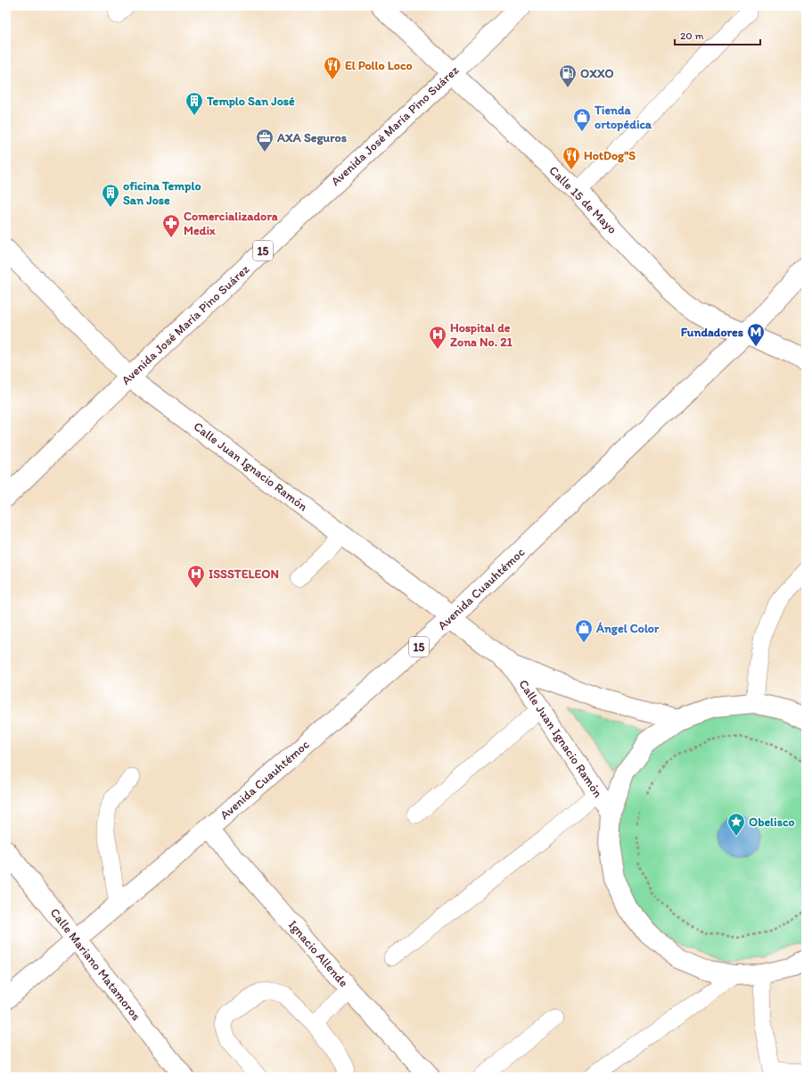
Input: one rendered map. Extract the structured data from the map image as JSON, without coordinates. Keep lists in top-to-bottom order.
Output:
{
  "streets": {
    "main road": [
      "Avenida José María Pino Suárez",
      "Calle 15 de Mayo",
      "15",
      "Calle Juan Ignacio Ramón",
      "Avenida Cuauhtémoc",
      "Ignacio Allende",
      "Calle Mariano Matamoros"
    ]
  },
  "crossings": [
    ["Avenida José María Pino Suárez", "Calle 15 de Mayo"],
    ["Avenida José María Pino Suárez", "Calle Juan Ignacio Ramón"],
    ["Calle 15 de Mayo", "Avenida Cuauhtémoc"],
    ["Calle Juan Ignacio Ramón", "Avenida Cuauhtémoc"],
    ["Avenida Cuauhtémoc", "Ignacio Allende"],
    ["Avenida Cuauhtémoc", "Calle Mariano Matamoros"]
  ],
  "places": {
    "restaurant": ["El Pollo Loco", "HotDog\"S"],
    "fuel station": ["OXXO"],
    "building": ["Templo San José", "oficina Templo San Jose"],
    "shop": ["Tienda ortopédica", "Ángel Color"],
    "office": ["AXA Seguros"],
    "pharmacy": ["Comercializadora Medix"],
    "metro station": ["Fundadores"],
    "hospital": ["Hospital de Zona No. 21", "ISSSTELEON"],
    "place": ["Obelisco"]
  },
  "scale_bar": "20 m"
}
